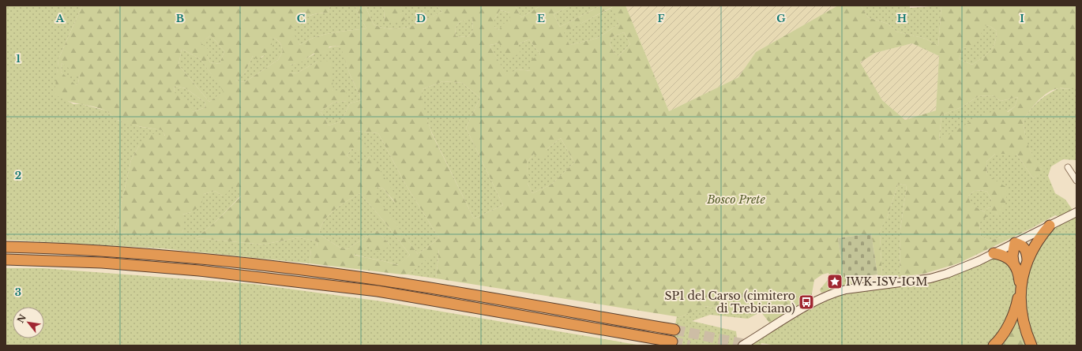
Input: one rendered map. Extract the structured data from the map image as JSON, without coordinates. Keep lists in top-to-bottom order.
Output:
{
  "parks": ["Bosco Prete"],
  "places": {
    "place": ["IWK-ISV-IGM"],
    "bus stop": ["SP1 del Carso (cimitero di Trebiciano)"]
  },
  "north": "top left",
  "grid": {
    "columns": [
      "A",
      "B",
      "C",
      "D",
      "E",
      "F",
      "G",
      "H",
      "I"
    ],
    "rows": ["1", "2", "3"]
  }
}
